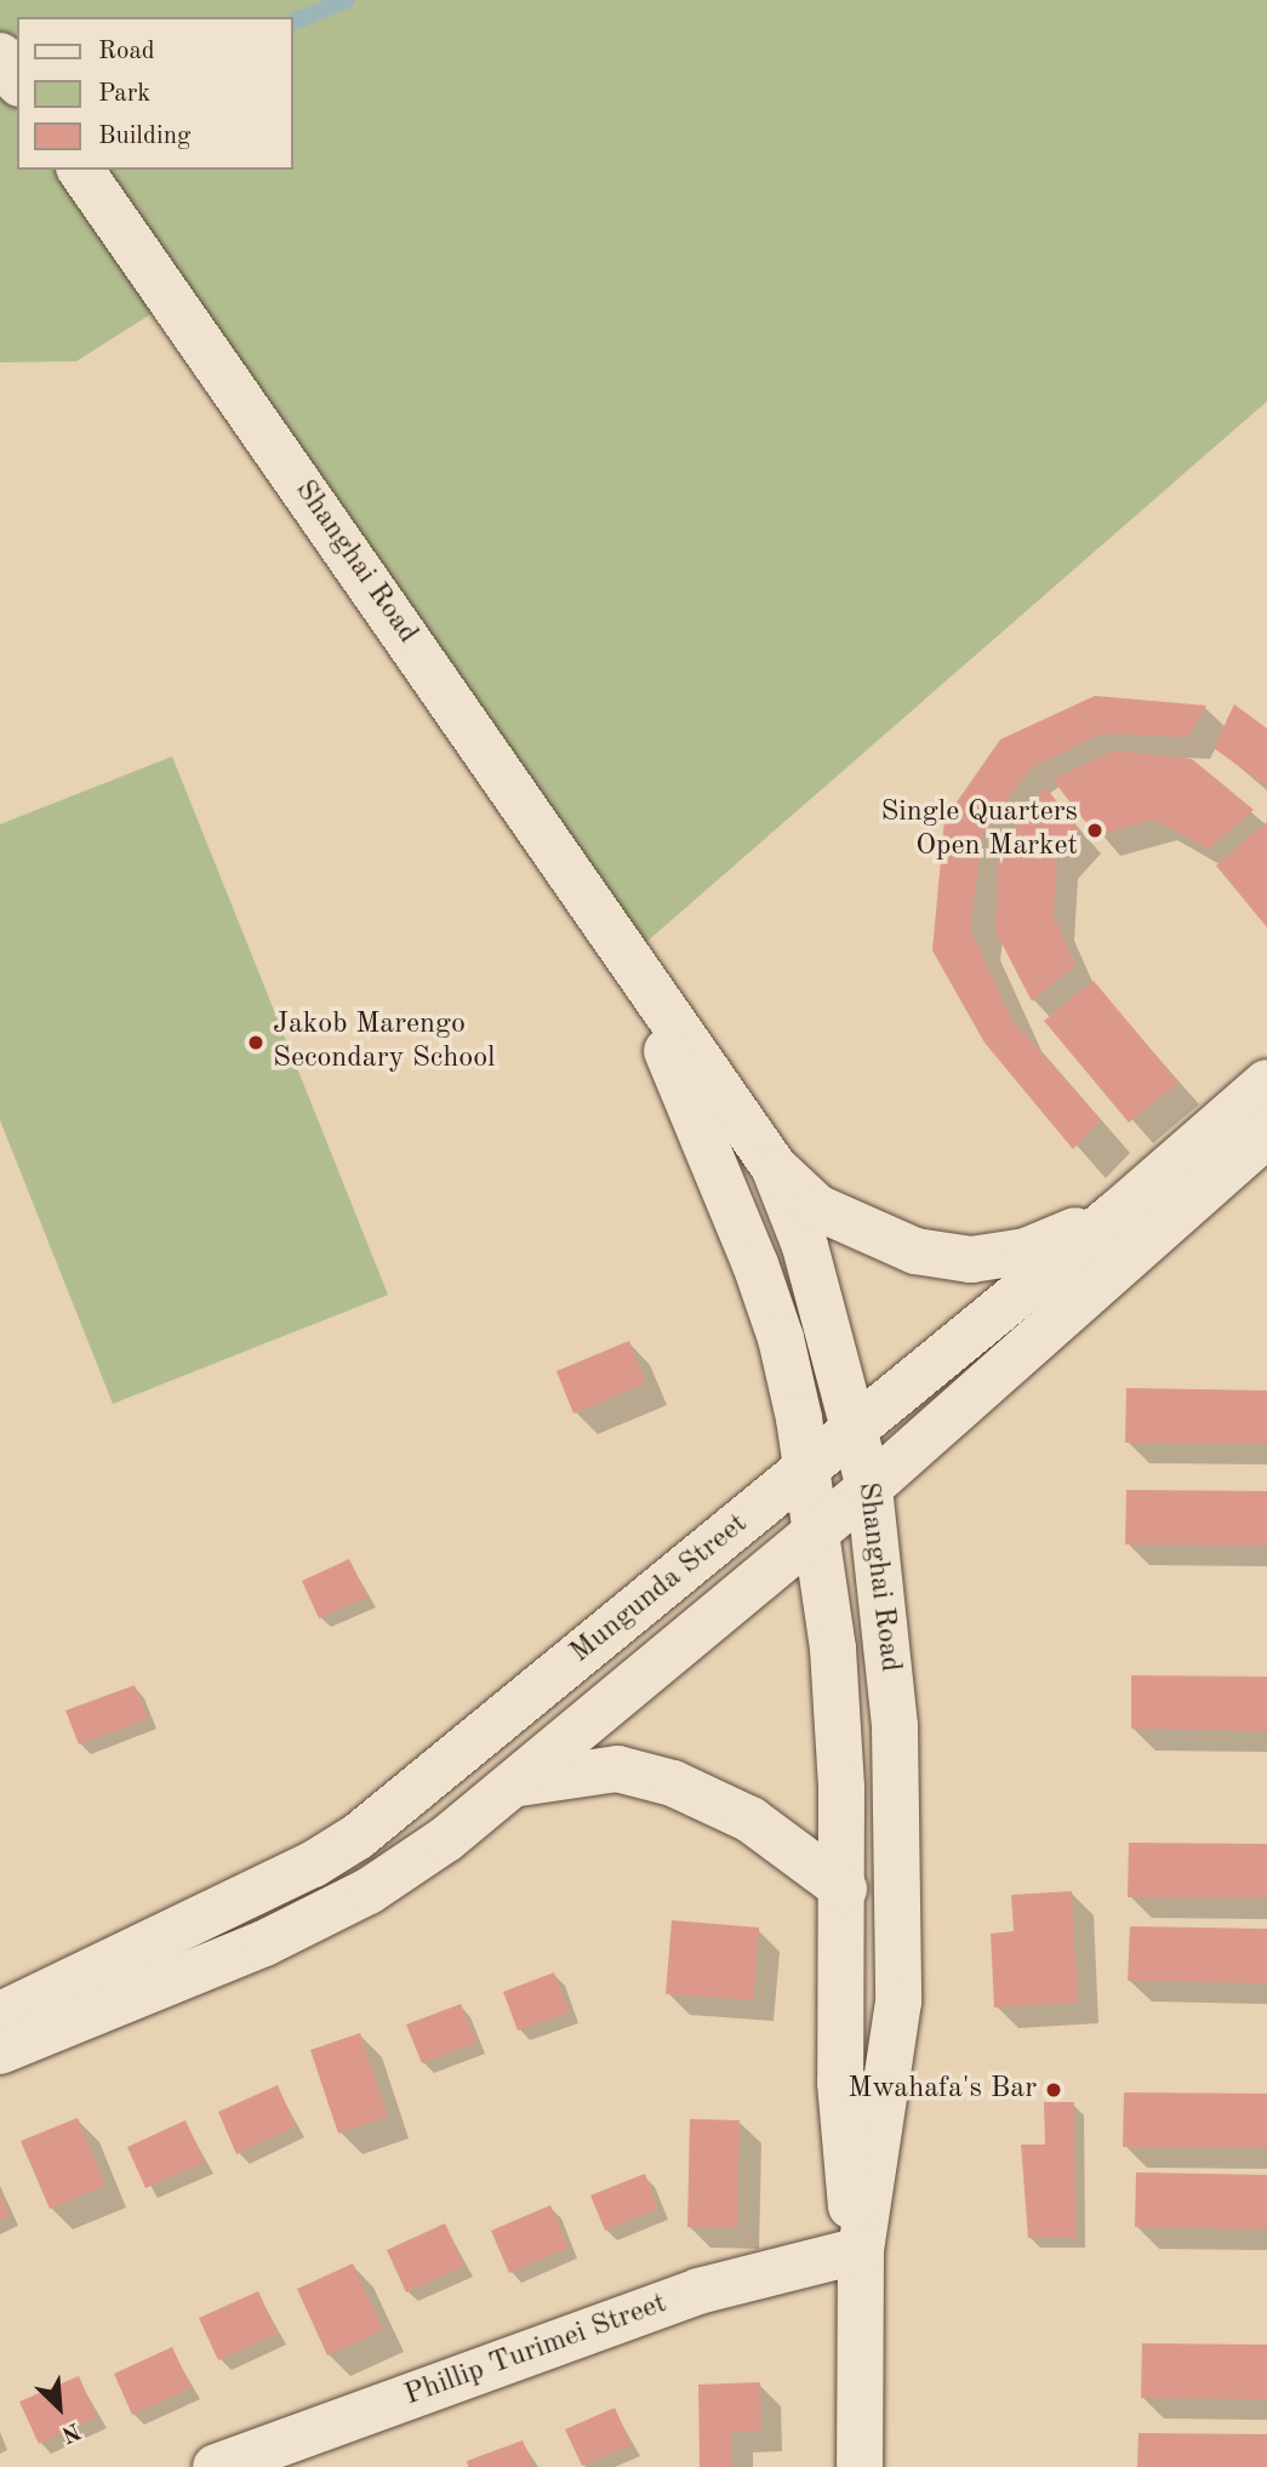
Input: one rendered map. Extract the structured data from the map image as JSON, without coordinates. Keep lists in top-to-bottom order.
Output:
{
  "streets": {
    "street": ["Shanghai Road", "Mungunda Street", "Phillip Turimei Street"]
  },
  "crossings": [
    ["Shanghai Road", "Mungunda Street"],
    ["Shanghai Road", "Phillip Turimei Street"]
  ],
  "places": ["Single Quarters Open Market", "Jakob Marengo Secondary School", "Mwahafa's Bar"],
  "legend": ["Road", "Park", "Building"],
  "north": "bottom right"
}
